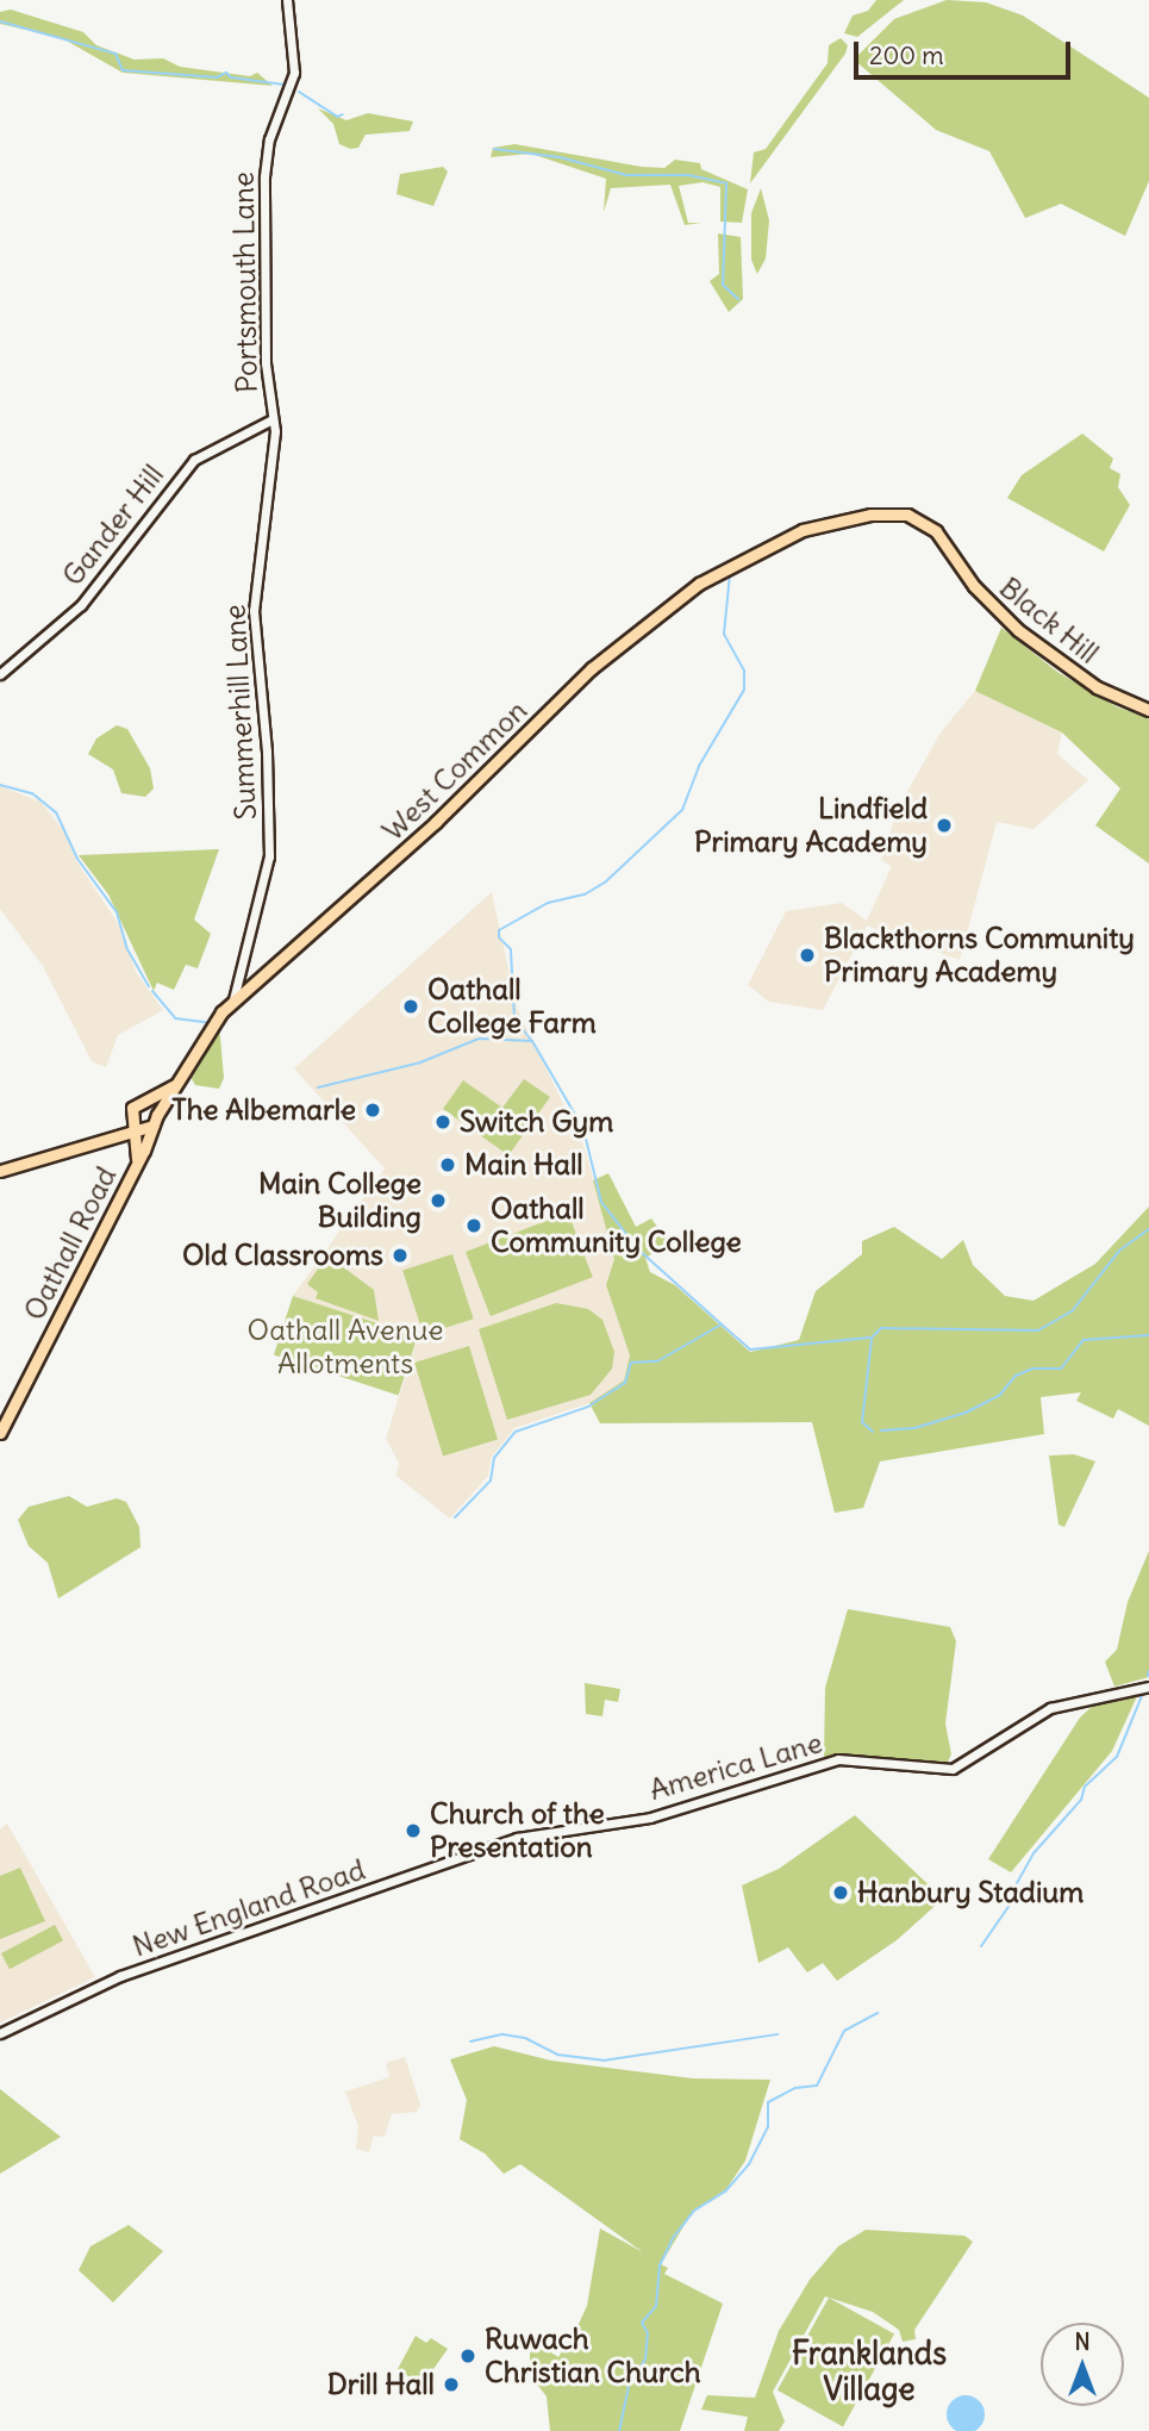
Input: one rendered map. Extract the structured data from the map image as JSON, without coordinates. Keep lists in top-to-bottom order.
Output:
{
  "streets": {
    "main road": ["Black Hill", "West Common", "Oathall Road"],
    "street": [
      "Portsmouth Lane",
      "Gander Hill",
      "Summerhill Lane",
      "America Lane",
      "New England Road"
    ]
  },
  "crossings": [
    ["Portsmouth Lane", "Gander Hill"],
    ["Portsmouth Lane", "Summerhill Lane"],
    ["Gander Hill", "Summerhill Lane"],
    ["Black Hill", "West Common"],
    ["Summerhill Lane", "West Common"],
    ["West Common", "Oathall Road"],
    ["America Lane", "New England Road"]
  ],
  "districts": ["Franklands Village"],
  "parks": ["Oathall Avenue Allotments"],
  "places": [
    "Lindfield Primary Academy",
    "Blackthorns Community Primary Academy",
    "Oathall College Farm",
    "The Albemarle",
    "Switch Gym",
    "Main Hall",
    "Main College Building",
    "Oathall Community College",
    "Old Classrooms",
    "Church of the Presentation",
    "Hanbury Stadium",
    "Ruwach Christian Church",
    "Drill Hall"
  ],
  "scale_bar": "200 m",
  "north": "top"
}
